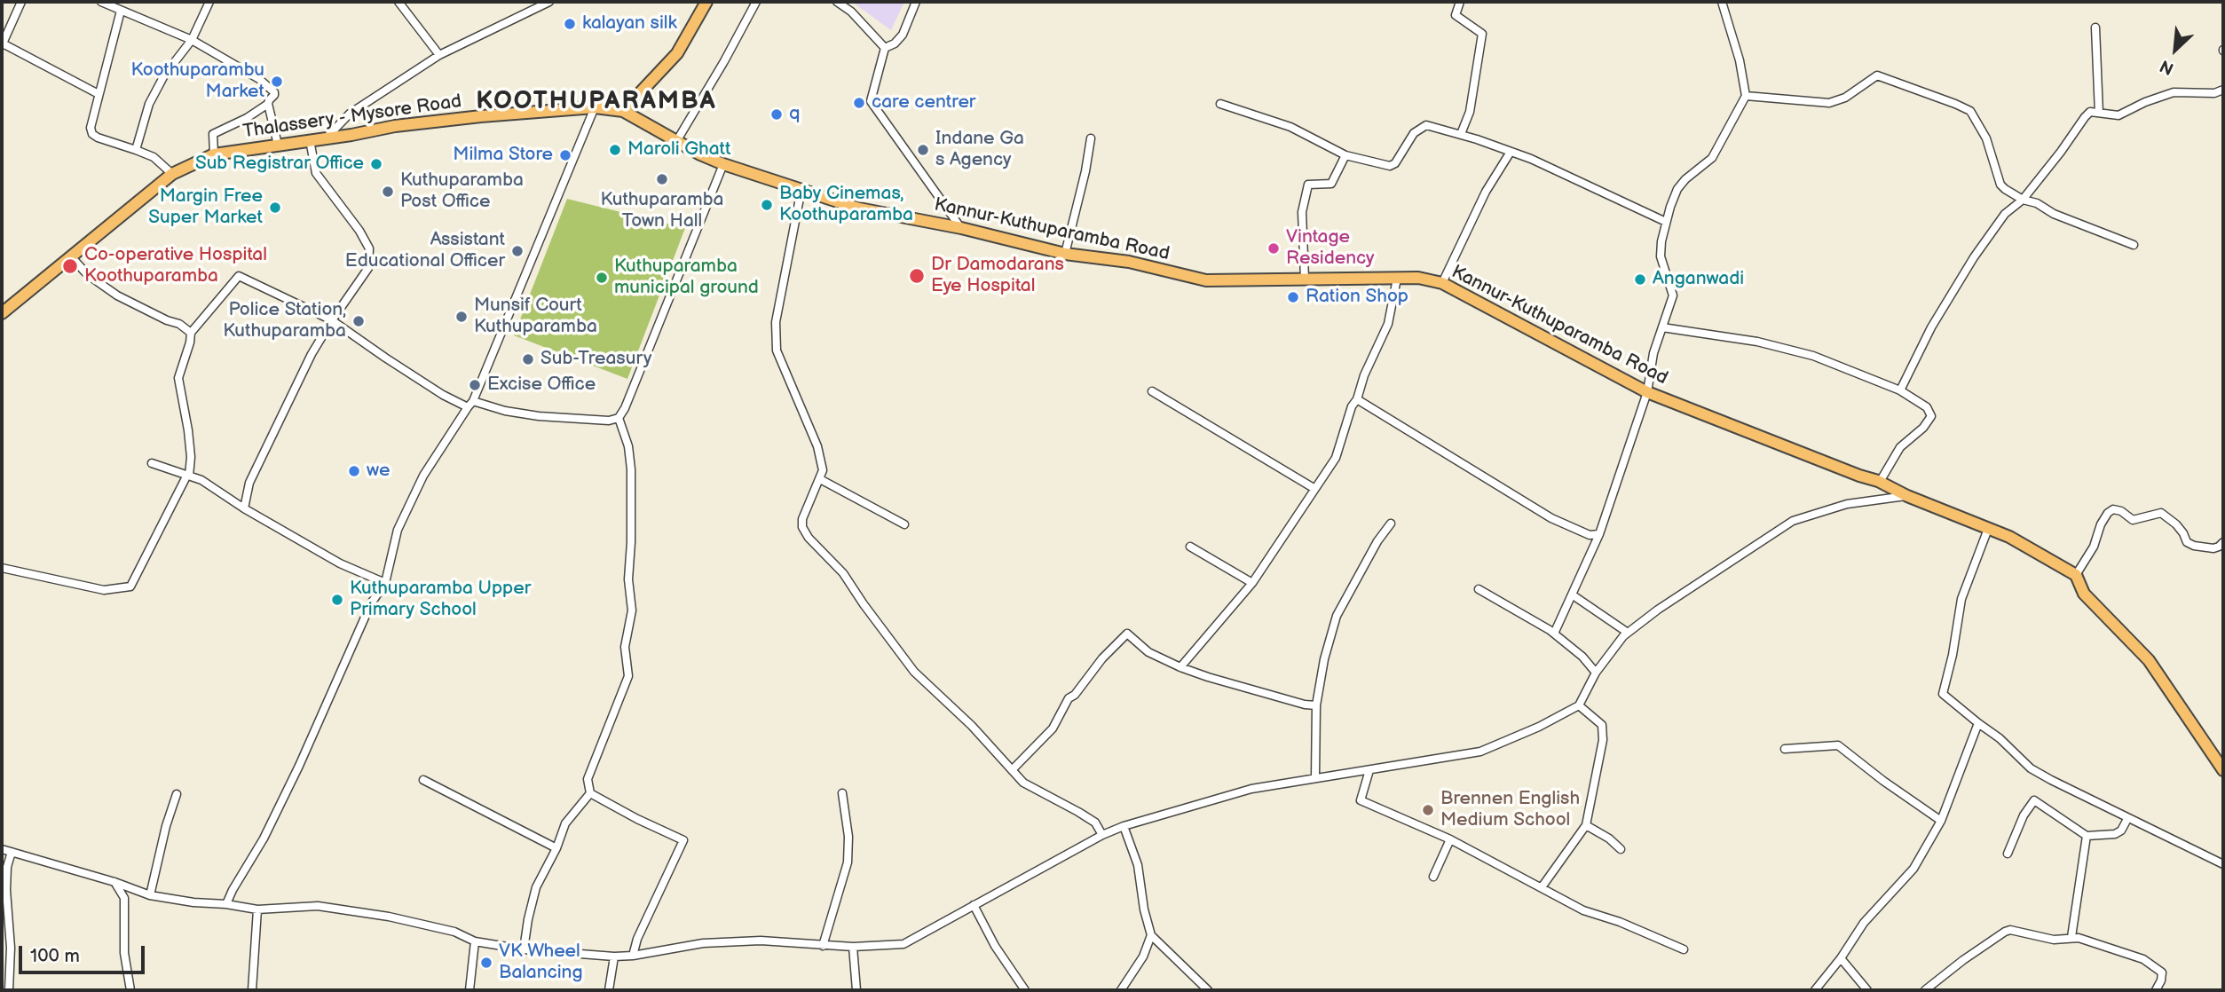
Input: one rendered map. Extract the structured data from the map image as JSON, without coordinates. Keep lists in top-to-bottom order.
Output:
{
  "streets": {
    "main road": ["Thalassery - Mysore Road", "Kannur-Kuthuparamba Road"]
  },
  "crossings": [
    ["Thalassery - Mysore Road", "Kannur-Kuthuparamba Road"]
  ],
  "districts": ["KOOTHUPARAMBA"],
  "places": [
    "kalayan silk",
    "Koothuparambu Market",
    "care centrer",
    "q",
    "Maroli Ghatt",
    "Indane Ga s Agency",
    "Milma Store",
    "Sub Registrar Office",
    "Kuthuparamba Town Hall",
    "Kuthuparamba Post Office",
    "Baby Cinemas, Koothuparamba",
    "Margin Free Super Market",
    "Vintage Residency",
    "Assistant Educational Officer",
    "Co-operative Hospital Koothuparamba",
    "Dr Damodarans Eye Hospital",
    "Kuthuparamba municipal ground",
    "Anganwadi",
    "Ration Shop",
    "Munsif Court Kuthuparamba",
    "Police Station, Kuthuparamba",
    "Sub-Treasury",
    "Excise Office",
    "we",
    "Kuthuparamba Upper Primary School",
    "Brennen English Medium School",
    "VK Wheel Balancing"
  ],
  "scale_bar": "100 m",
  "north": "bottom left"
}
